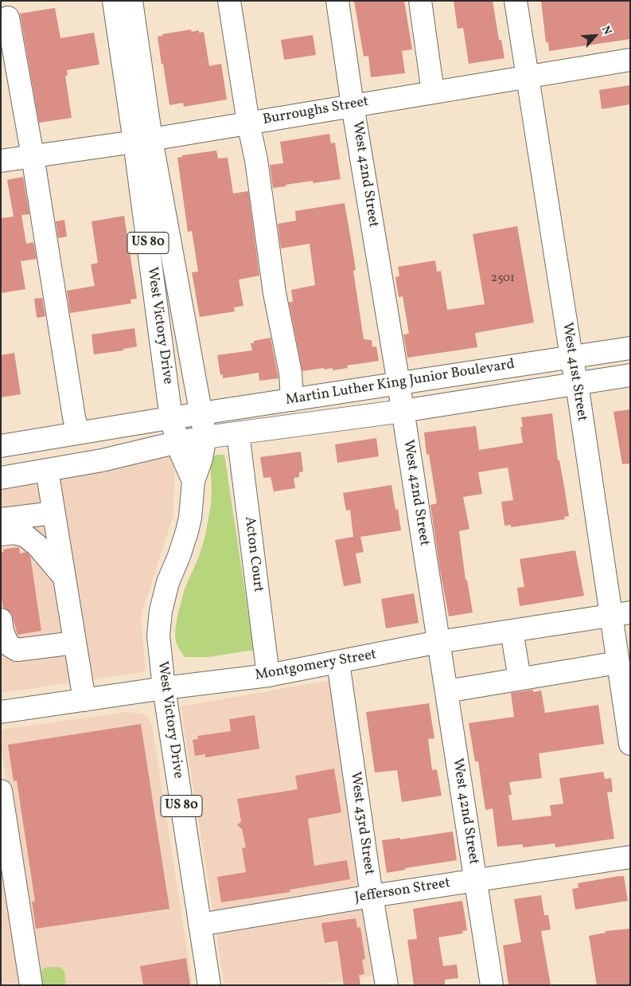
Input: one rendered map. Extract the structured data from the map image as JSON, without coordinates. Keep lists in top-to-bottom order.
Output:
{
  "streets": {
    "street": [
      "Burroughs Street",
      "West 42nd Street",
      "US 80",
      "West Victory Drive",
      "West 41st Street",
      "Martin Luther King Junior Boulevard",
      "Acton Court",
      "Montgomery Street",
      "West 43rd Street",
      "Jefferson Street"
    ]
  },
  "crossings": [
    ["Burroughs Street", "West 42nd Street"],
    ["Burroughs Street", "West Victory Drive"],
    ["Burroughs Street", "West 41st Street"],
    ["West 42nd Street", "Martin Luther King Junior Boulevard"],
    ["West 42nd Street", "Montgomery Street"],
    ["West 42nd Street", "Jefferson Street"],
    ["West Victory Drive", "Martin Luther King Junior Boulevard"],
    ["West Victory Drive", "Montgomery Street"],
    ["West Victory Drive", "Jefferson Street"],
    ["West 41st Street", "Martin Luther King Junior Boulevard"],
    ["West 41st Street", "Montgomery Street"],
    ["Martin Luther King Junior Boulevard", "Acton Court"],
    ["Acton Court", "Montgomery Street"],
    ["Montgomery Street", "West 43rd Street"],
    ["West 43rd Street", "Jefferson Street"]
  ],
  "house_numbers": ["2501"],
  "north": "top right"
}
